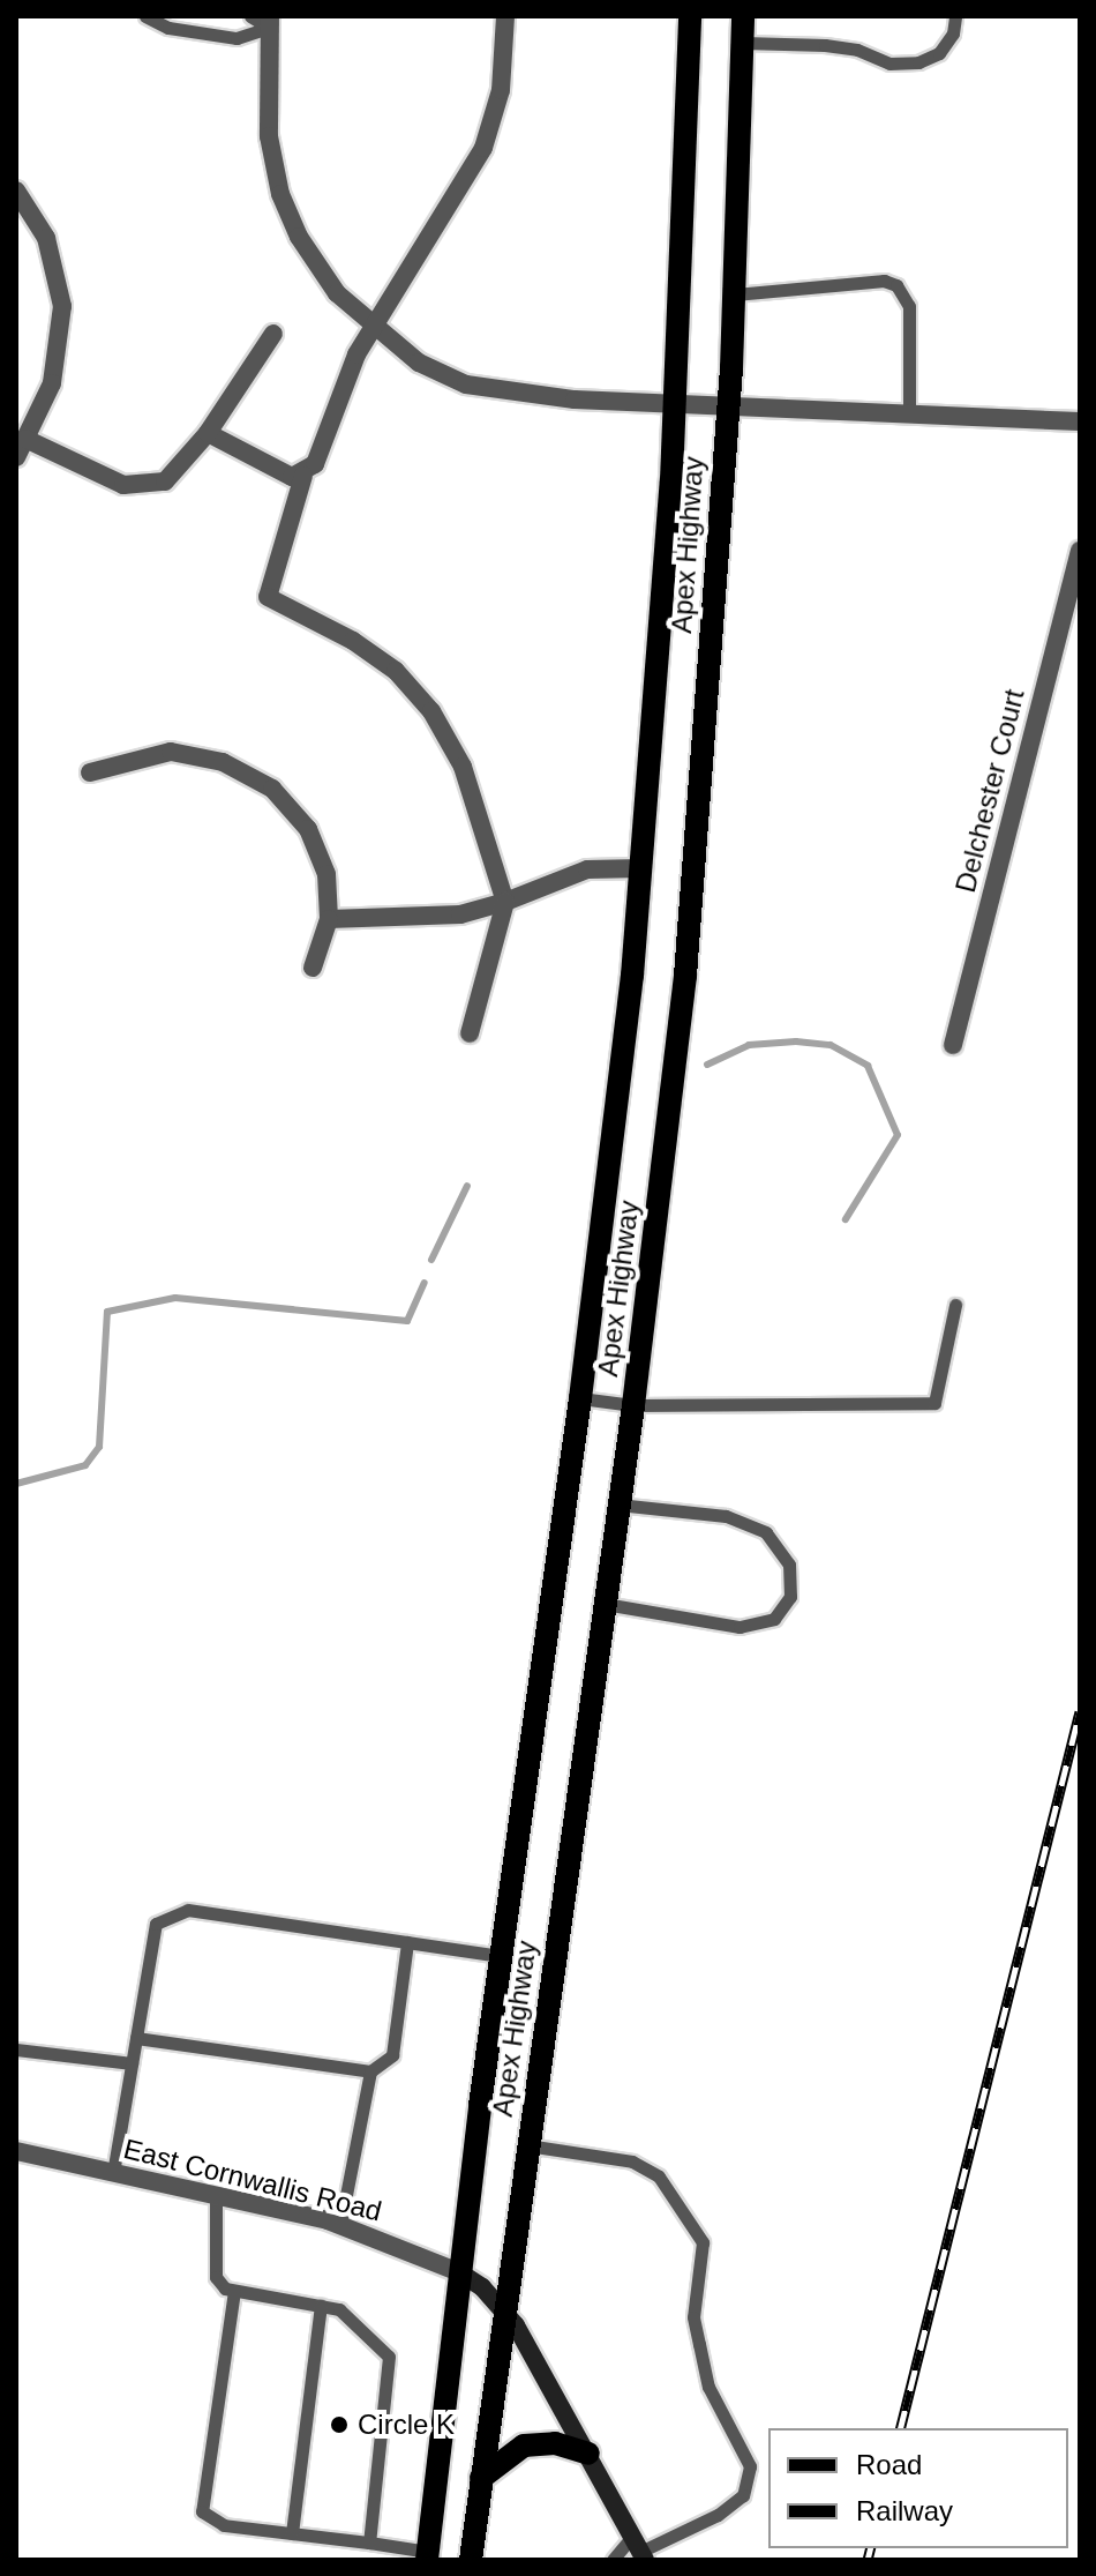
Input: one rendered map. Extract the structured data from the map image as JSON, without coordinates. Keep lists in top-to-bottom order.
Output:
{
  "streets": {
    "main road": ["Apex Highway", "East Cornwallis Road"],
    "street": ["Delchester Court"]
  },
  "crossings": [
    ["Apex Highway", "East Cornwallis Road"]
  ],
  "places": ["Circle K"],
  "legend": ["Road", "Railway"]
}
